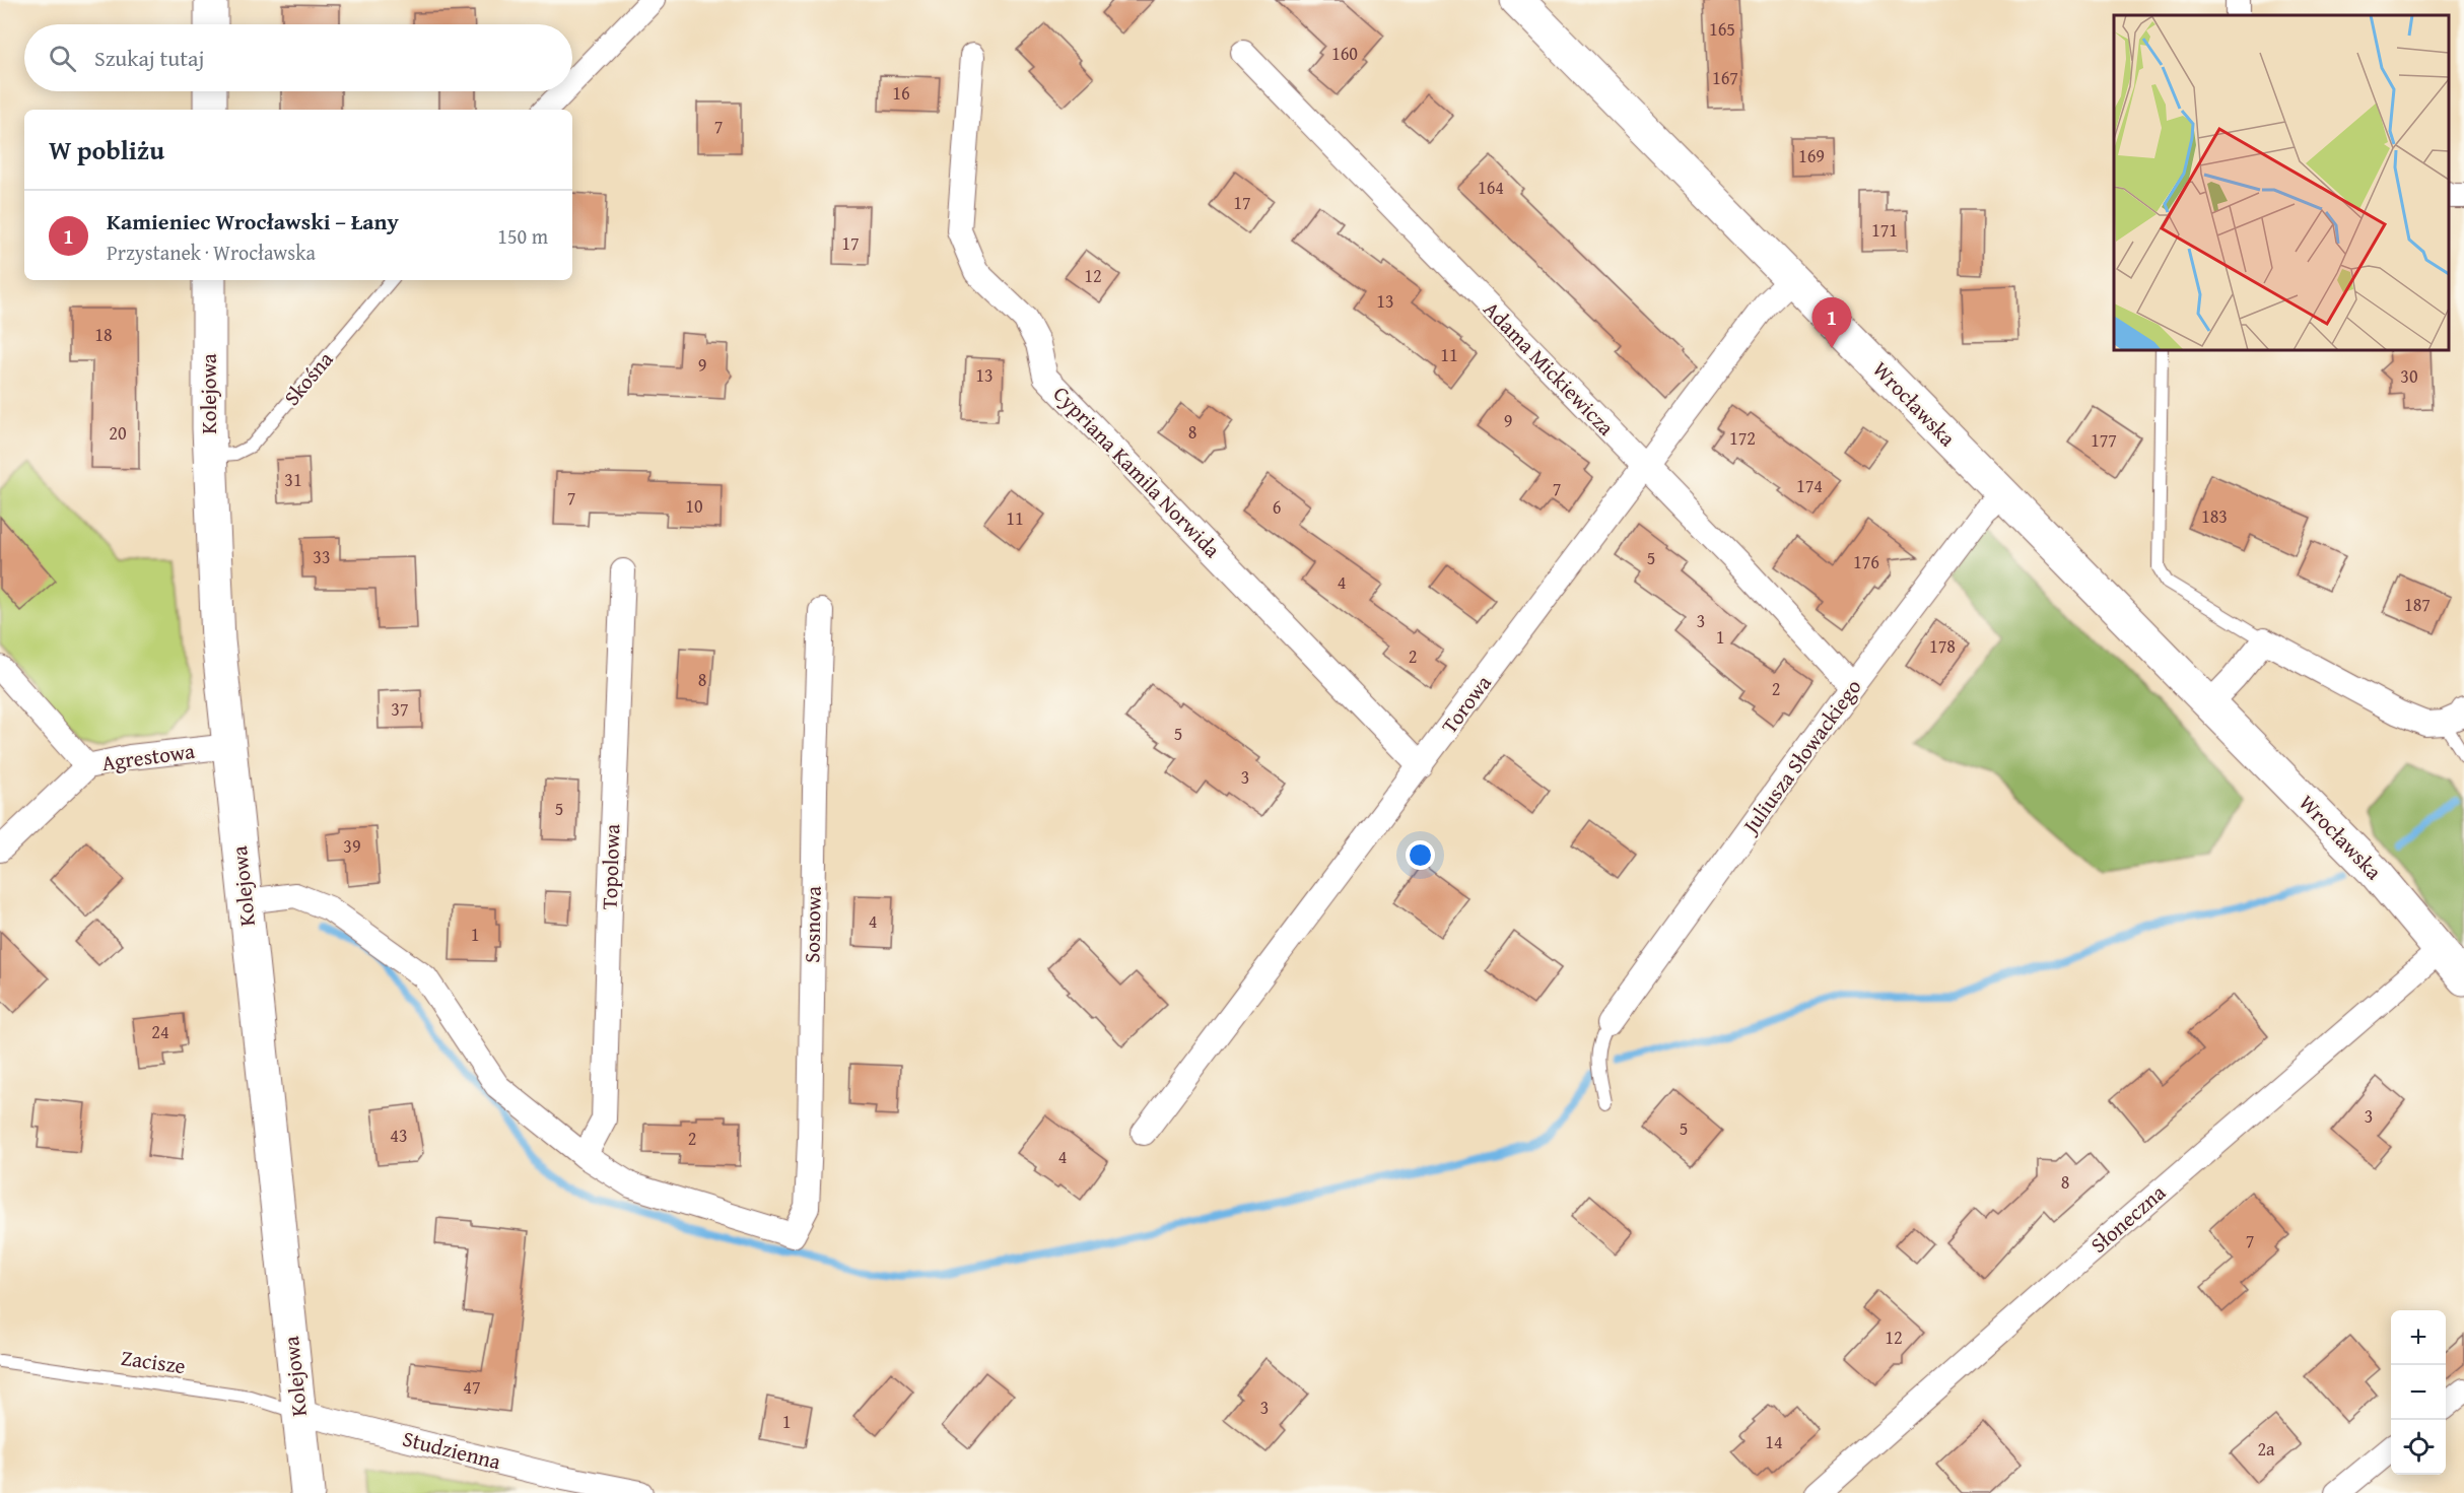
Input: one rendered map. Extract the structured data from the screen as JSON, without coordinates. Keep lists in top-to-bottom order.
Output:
{
  "streets": {
    "main road": ["Kolejowa", "Wrocławska"],
    "street": [
      "Adama Mickiewicza",
      "Cypriana Kamila Norwida",
      "Torowa",
      "Juliusza Słowackiego",
      "Agrestowa",
      "Topolowa",
      "Sosnowa",
      "Słoneczna",
      "Studzienna"
    ],
    "lane": ["Skośna", "Zacisze"]
  },
  "crossings": [
    ["Adama Mickiewicza", "Torowa"],
    ["Adama Mickiewicza", "Juliusza Słowackiego"],
    ["Skośna", "Kolejowa"],
    ["Kolejowa", "Agrestowa"],
    ["Kolejowa", "Zacisze"],
    ["Kolejowa", "Studzienna"],
    ["Wrocławska", "Torowa"],
    ["Wrocławska", "Juliusza Słowackiego"],
    ["Wrocławska", "Słoneczna"],
    ["Cypriana Kamila Norwida", "Torowa"],
    ["Topolowa", "Sosnowa"],
    ["Zacisze", "Studzienna"]
  ],
  "house_numbers": [
    "165",
    "160",
    "167",
    "16",
    "7",
    "169",
    "164",
    "17",
    "171",
    "17",
    "12",
    "13",
    "18",
    "11",
    "9",
    "13",
    "30",
    "9",
    "8",
    "20",
    "172",
    "177",
    "31",
    "174",
    "7",
    "7",
    "10",
    "6",
    "183",
    "11",
    "33",
    "5",
    "176",
    "4",
    "187",
    "3",
    "1",
    "178",
    "2",
    "8",
    "2",
    "37",
    "5",
    "3",
    "5",
    "39",
    "4",
    "1",
    "24",
    "3",
    "5",
    "43",
    "2",
    "4",
    "8",
    "7",
    "12",
    "47",
    "3",
    "1",
    "14",
    "2a"
  ],
  "page": {
    "search": "Szukaj tutaj",
    "heading": "W pobliżu",
    "list": [
      {
        "mark": "1",
        "name": "Kamieniec Wrocławski – Łany",
        "note": "Przystanek · Wrocławska",
        "value": "150 m"
      }
    ],
    "pins": "1",
    "map_buttons": ["+", "−"]
  }
}
